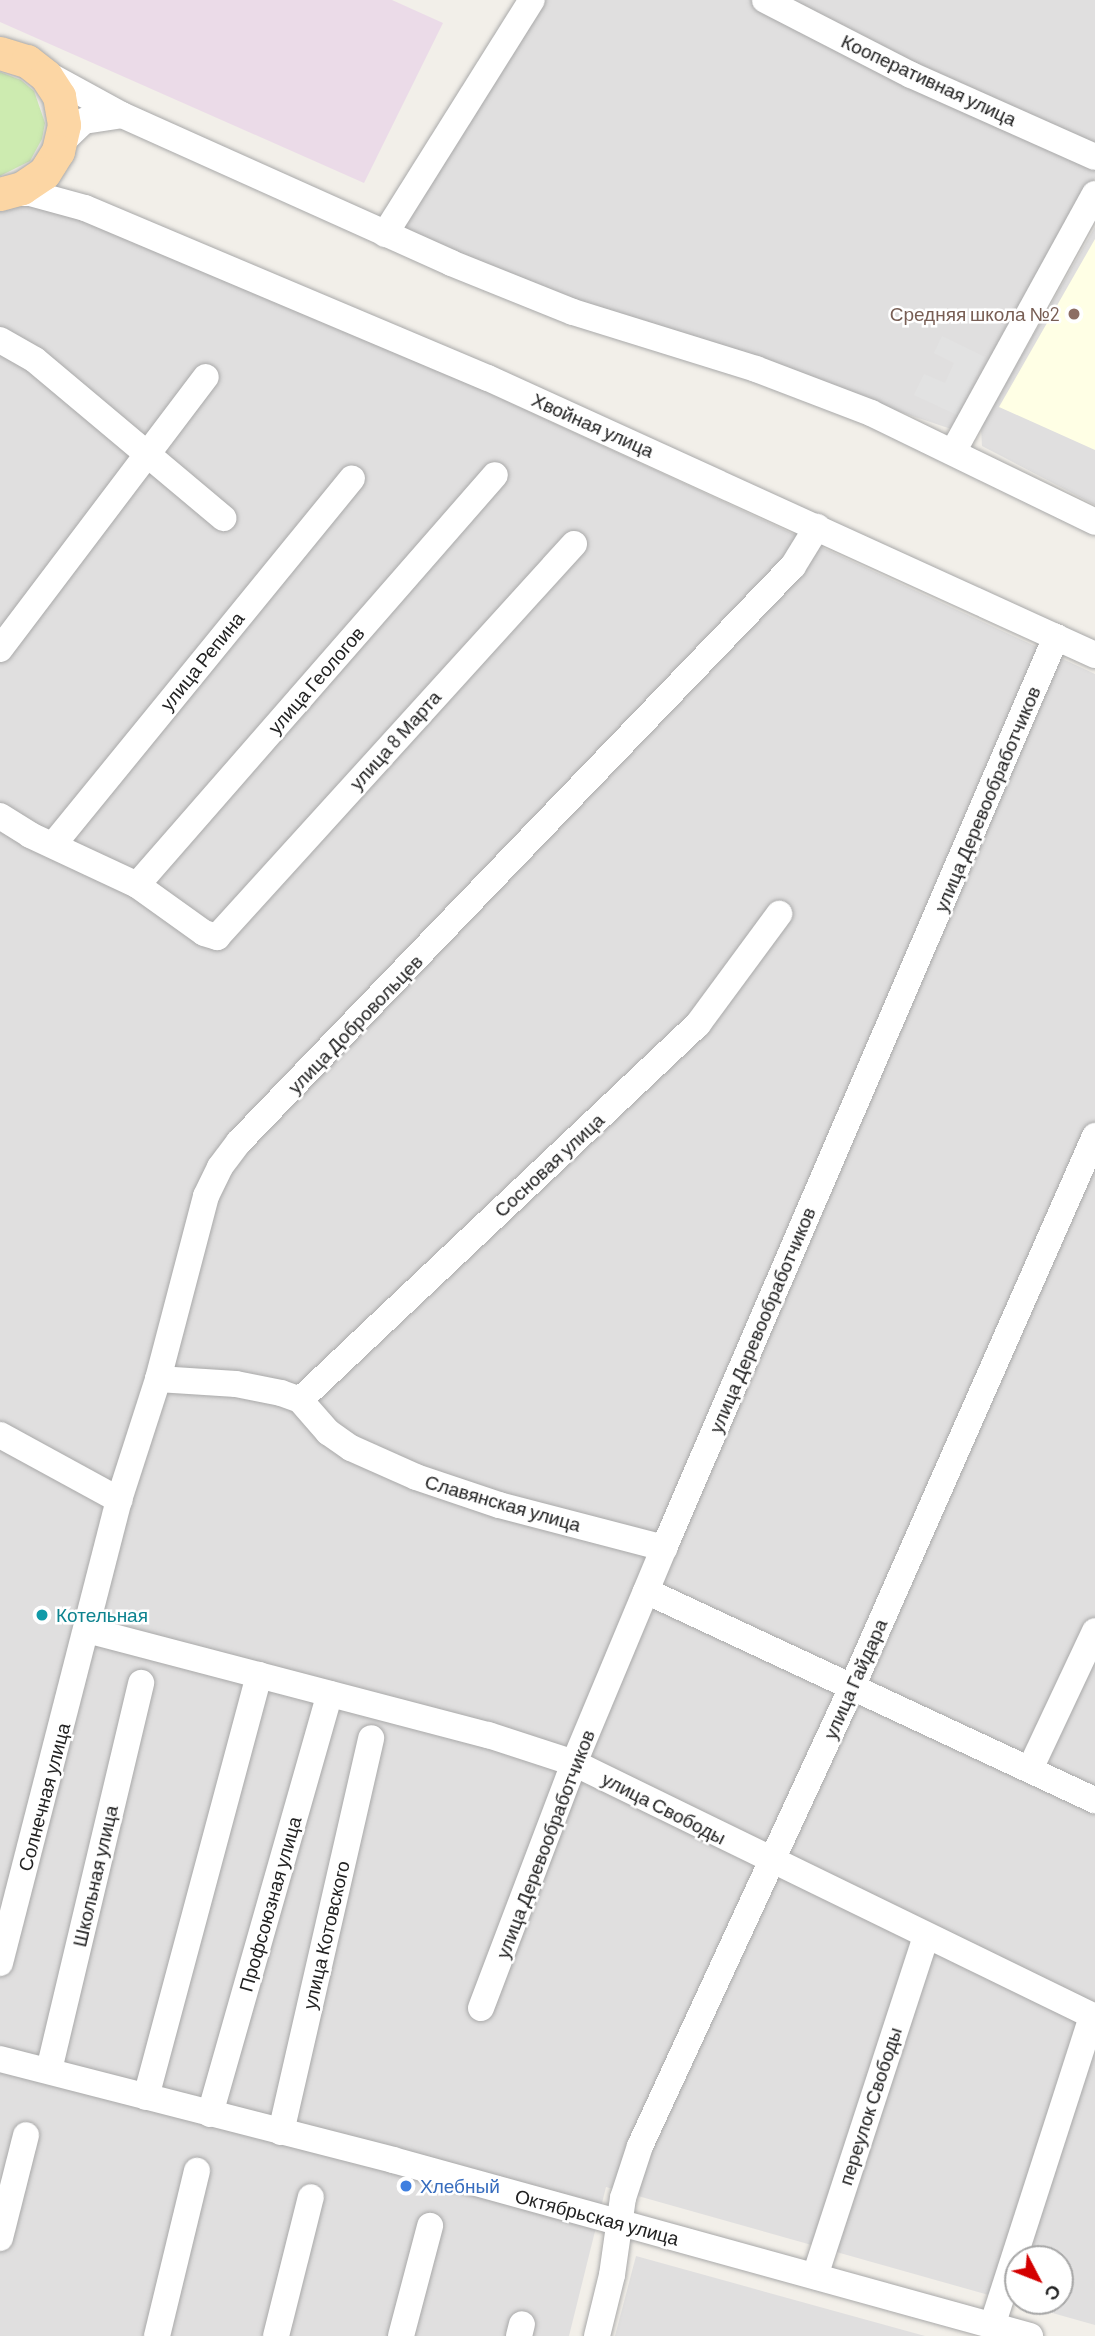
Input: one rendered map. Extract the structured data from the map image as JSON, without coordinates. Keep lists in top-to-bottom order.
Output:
{
  "streets": {
    "street": [
      "Кооперативная улица",
      "Хвойная улица",
      "улица Репина",
      "улица Геологов",
      "улица 8 Марта",
      "улица Деревообработчиков",
      "улица Добровольцев",
      "Сосновая улица",
      "Славянская улица",
      "улица Гайдара",
      "Солнечная улица",
      "улица Свободы",
      "Школьная улица",
      "Профсоюзная улица",
      "улица Котовского",
      "переулок Свободы",
      "Октябрьская улица"
    ]
  },
  "crossings": [
    ["Хвойная улица", "улица Деревообработчиков"],
    ["Хвойная улица", "улица Добровольцев"],
    ["улица Геологов", "улица 8 Марта"],
    ["улица Деревообработчиков", "Славянская улица"],
    ["улица Деревообработчиков", "улица Свободы"],
    ["улица Добровольцев", "Солнечная улица"],
    ["улица Добровольцев", "улица Свободы"],
    ["Сосновая улица", "Славянская улица"],
    ["улица Гайдара", "улица Свободы"],
    ["улица Гайдара", "Октябрьская улица"],
    ["Солнечная улица", "улица Свободы"],
    ["улица Свободы", "Профсоюзная улица"],
    ["улица Свободы", "переулок Свободы"],
    ["Школьная улица", "Октябрьская улица"],
    ["Профсоюзная улица", "Октябрьская улица"],
    ["улица Котовского", "Октябрьская улица"],
    ["переулок Свободы", "Октябрьская улица"]
  ],
  "places": ["Средняя школа №2", "Котельная", "Хлебный"],
  "north": "bottom right"
}
